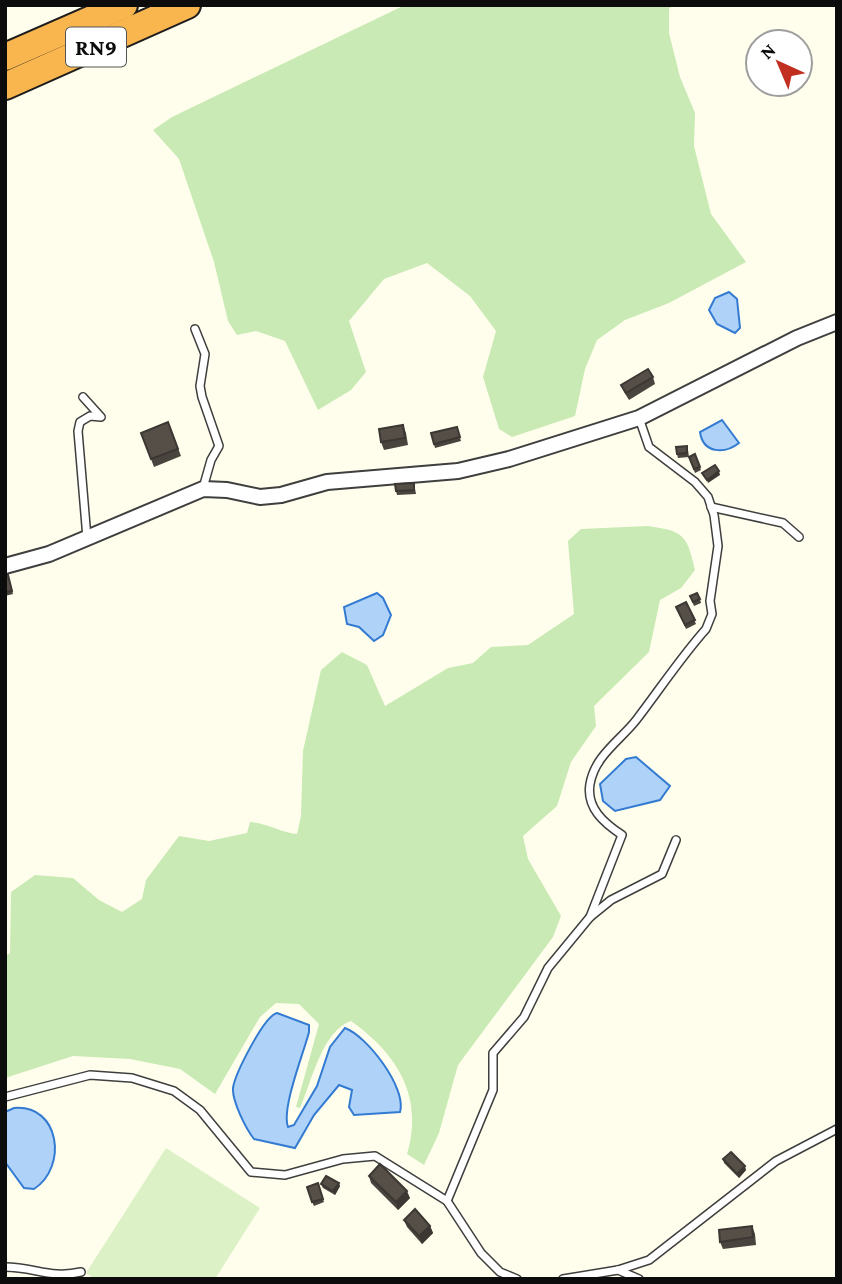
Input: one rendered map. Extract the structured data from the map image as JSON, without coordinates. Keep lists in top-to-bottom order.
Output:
{
  "streets": {
    "highway": ["RN9"]
  },
  "north": "top left"
}
